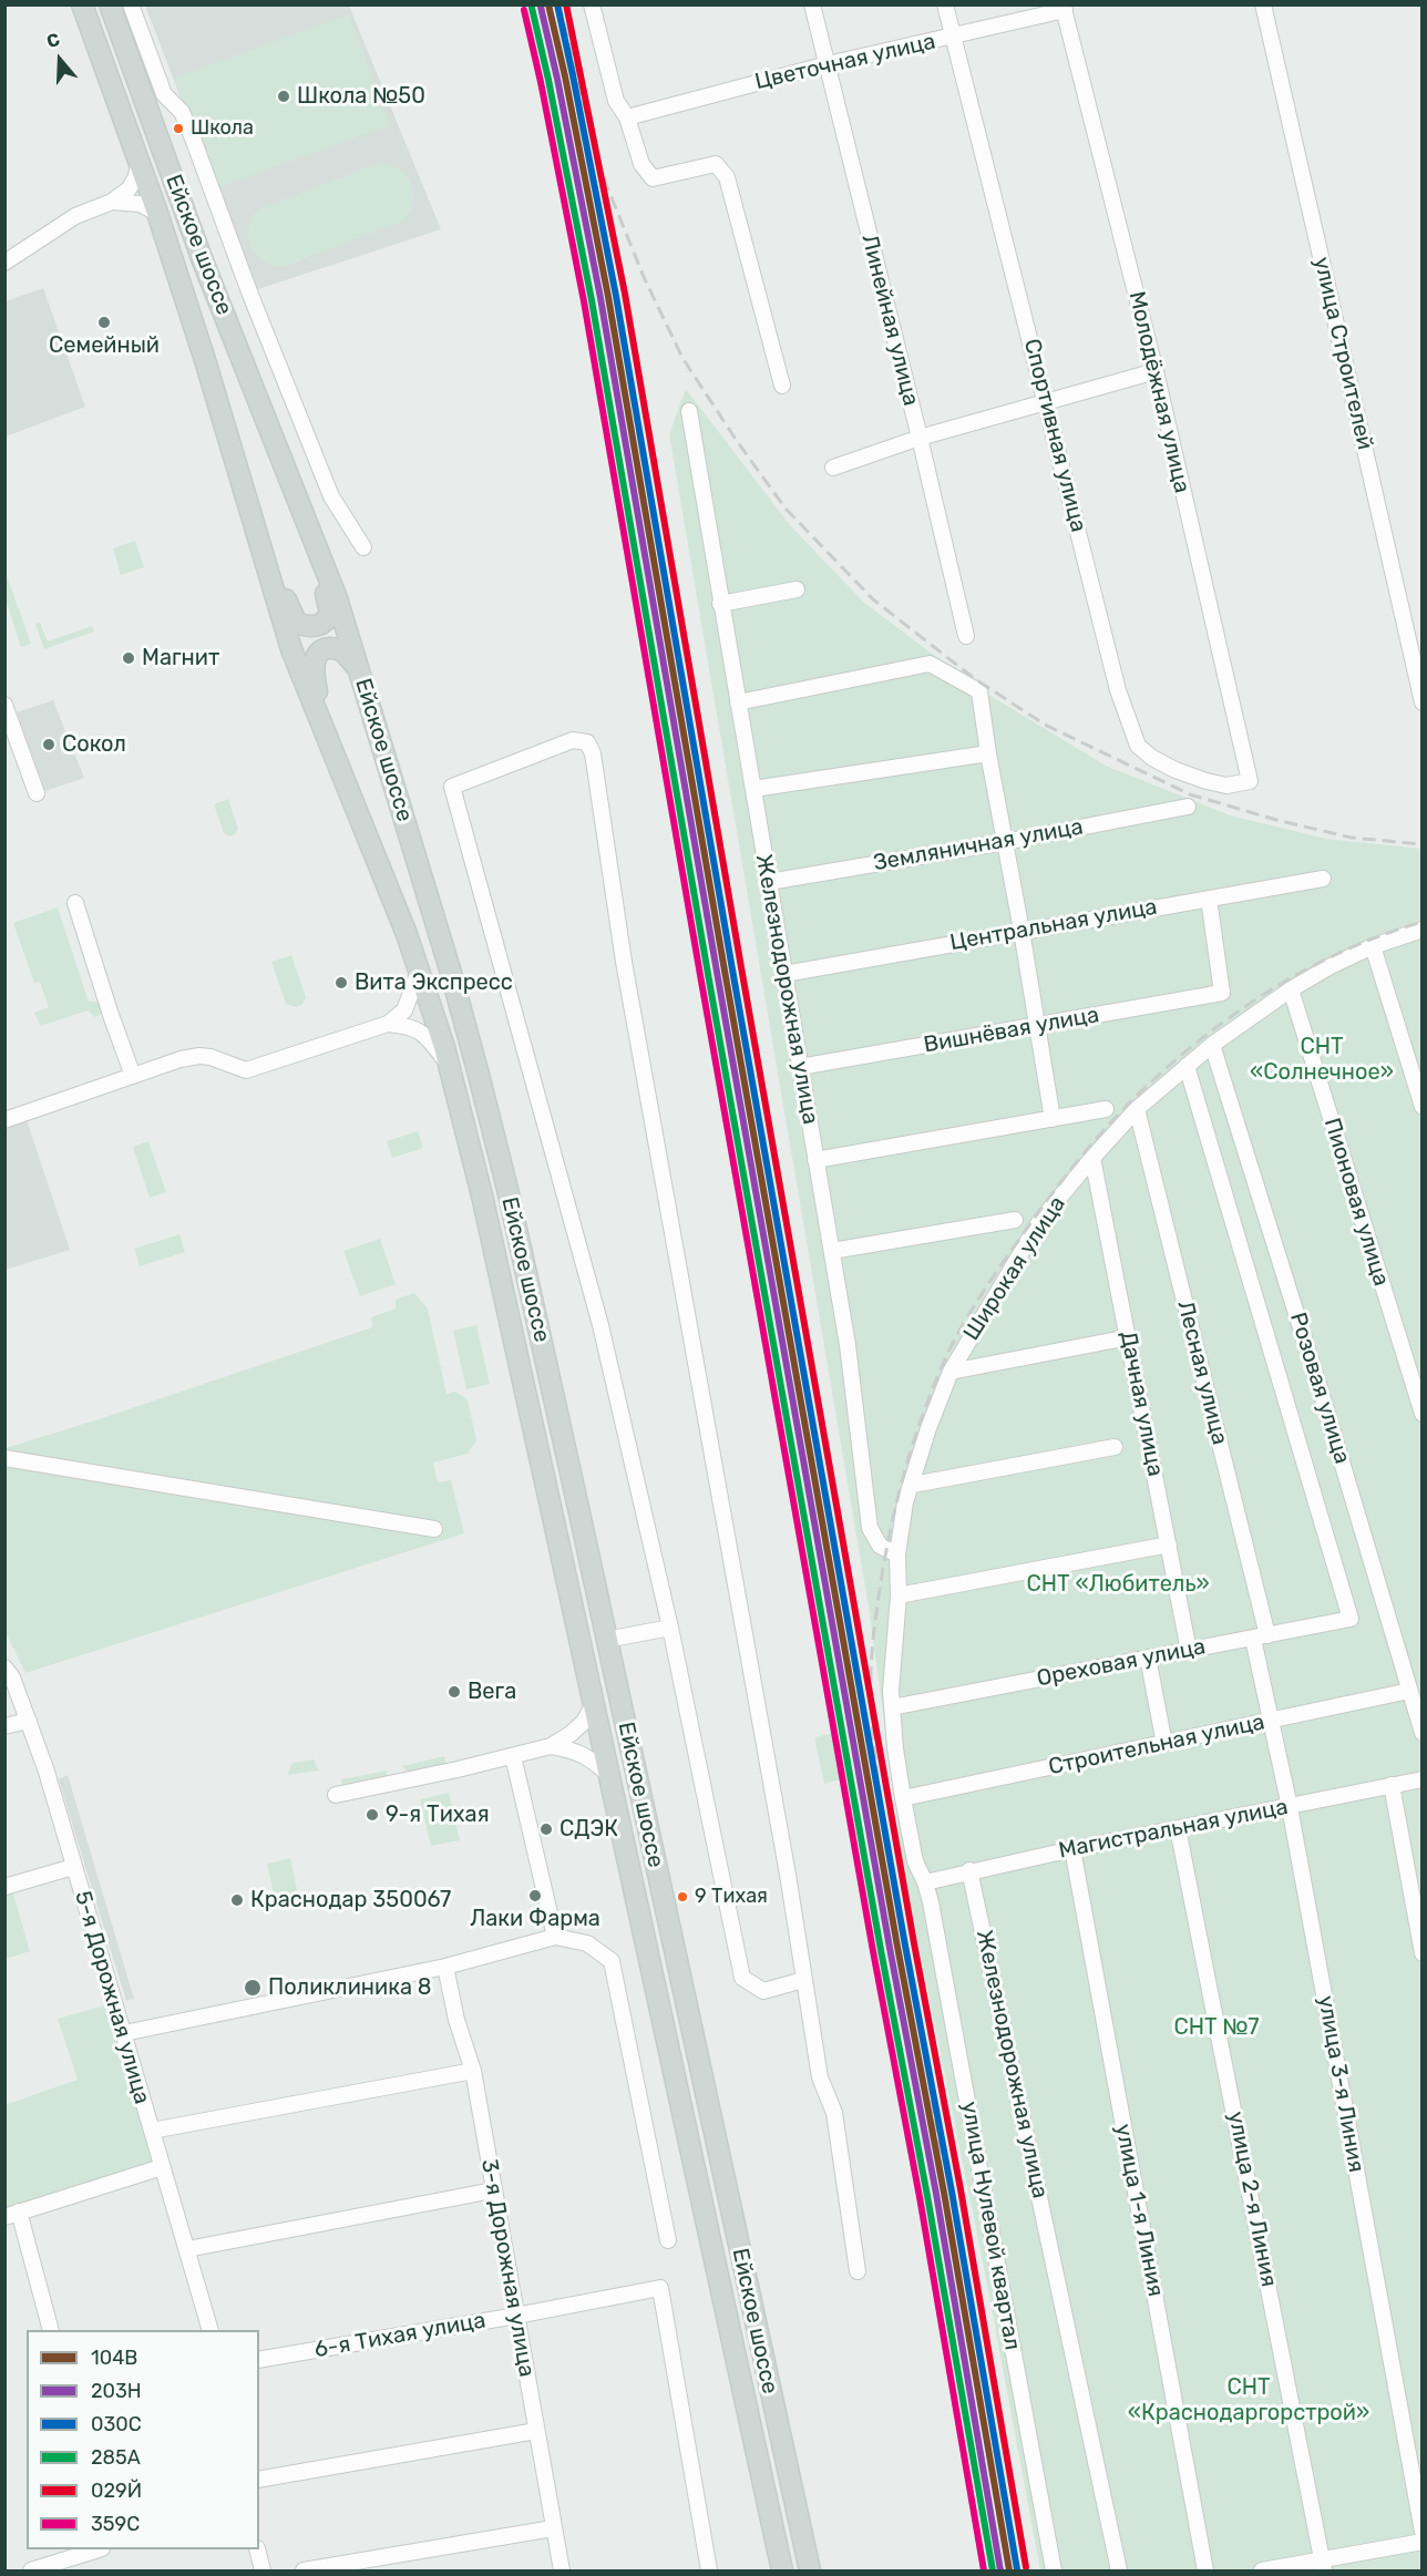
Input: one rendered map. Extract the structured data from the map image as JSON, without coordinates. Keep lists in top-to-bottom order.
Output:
{
  "streets": {
    "main road": ["Ейское шоссе"],
    "street": [
      "Цветочная улица",
      "Линейная улица",
      "улица Строителей",
      "Молодёжная улица",
      "Спортивная улица",
      "Земляничная улица",
      "Центральная улица",
      "Железнодорожная улица",
      "Вишнёвая улица",
      "Пионовая улица",
      "Широкая улица",
      "Лесная улица",
      "Розовая улица",
      "Дачная улица",
      "Ореховая улица",
      "Строительная улица",
      "Магистральная улица",
      "5-я Дорожная улица",
      "улица 3-я Линия",
      "улица 2-я Линия",
      "улица 1-я Линия",
      "улица Нулевой квартал",
      "3-я Дорожная улица",
      "6-я Тихая улица"
    ]
  },
  "crossings": [
    ["Цветочная улица", "Линейная улица"],
    ["Цветочная улица", "Молодёжная улица"],
    ["Цветочная улица", "Спортивная улица"],
    ["Молодёжная улица", "Спортивная улица"],
    ["Земляничная улица", "Железнодорожная улица"],
    ["Центральная улица", "Железнодорожная улица"],
    ["Центральная улица", "Вишнёвая улица"],
    ["Железнодорожная улица", "Вишнёвая улица"],
    ["Железнодорожная улица", "Широкая улица"],
    ["Железнодорожная улица", "Магистральная улица"],
    ["Пионовая улица", "Широкая улица"],
    ["Широкая улица", "Лесная улица"],
    ["Широкая улица", "Розовая улица"],
    ["Широкая улица", "Дачная улица"],
    ["Широкая улица", "Ореховая улица"],
    ["Широкая улица", "Строительная улица"],
    ["Широкая улица", "Магистральная улица"],
    ["Широкая улица", "улица Нулевой квартал"],
    ["Лесная улица", "Ореховая улица"],
    ["Лесная улица", "улица 3-я Линия"],
    ["Розовая улица", "Строительная улица"],
    ["Дачная улица", "Ореховая улица"],
    ["Ореховая улица", "улица 3-я Линия"],
    ["Строительная улица", "улица 3-я Линия"],
    ["Магистральная улица", "улица 3-я Линия"],
    ["Магистральная улица", "улица 2-я Линия"],
    ["Магистральная улица", "улица 1-я Линия"],
    ["Магистральная улица", "улица Нулевой квартал"],
    ["3-я Дорожная улица", "6-я Тихая улица"]
  ],
  "parks": [
    "СНТ «Солнечное»",
    "СНТ «Любитель»",
    "СНТ №7",
    "СНТ «Краснодаргорстрой»"
  ],
  "places": [
    "Школа №50",
    "Школа",
    "Семейный",
    "Магнит",
    "Сокол",
    "Вита Экспресс",
    "Вега",
    "9-я Тихая",
    "СДЭК",
    "Лаки Фарма",
    "9 Тихая",
    "Краснодар 350067",
    "Поликлиника 8"
  ],
  "lines": [
    "transit line 104В",
    "transit line 030C",
    "transit line 029Й",
    "transit line 203Н",
    "transit line 285А",
    "transit line 359С"
  ],
  "legend": [
    "104В",
    "203Н",
    "030C",
    "285А",
    "029Й",
    "359С"
  ],
  "north": "top"
}
